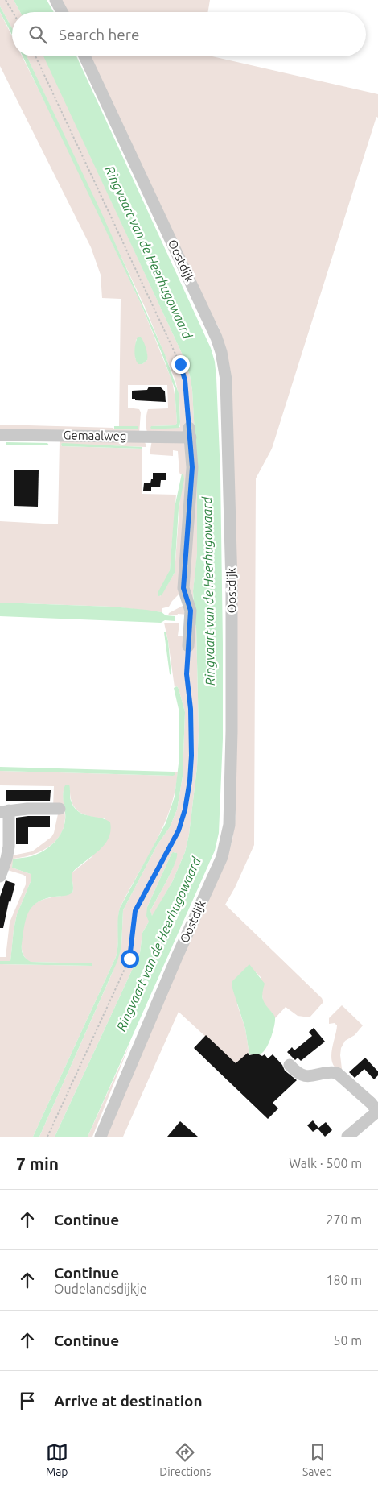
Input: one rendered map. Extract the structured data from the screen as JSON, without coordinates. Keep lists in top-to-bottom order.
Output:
{
  "streets": {
    "street": ["Oostdijk", "Gemaalweg"]
  },
  "water": ["Ringvaart van de Heerhugowaard"],
  "page": {
    "search": "Search here",
    "heading": ["7 min", "Walk · 500 m"],
    "list": [
      ["Continue", "270 m"],
      ["Continue", "Oudelandsdijkje", "180 m"],
      ["Continue", "50 m"],
      "Arrive at destination"
    ],
    "nav": ["Map", "Directions", "Saved"]
  }
}
